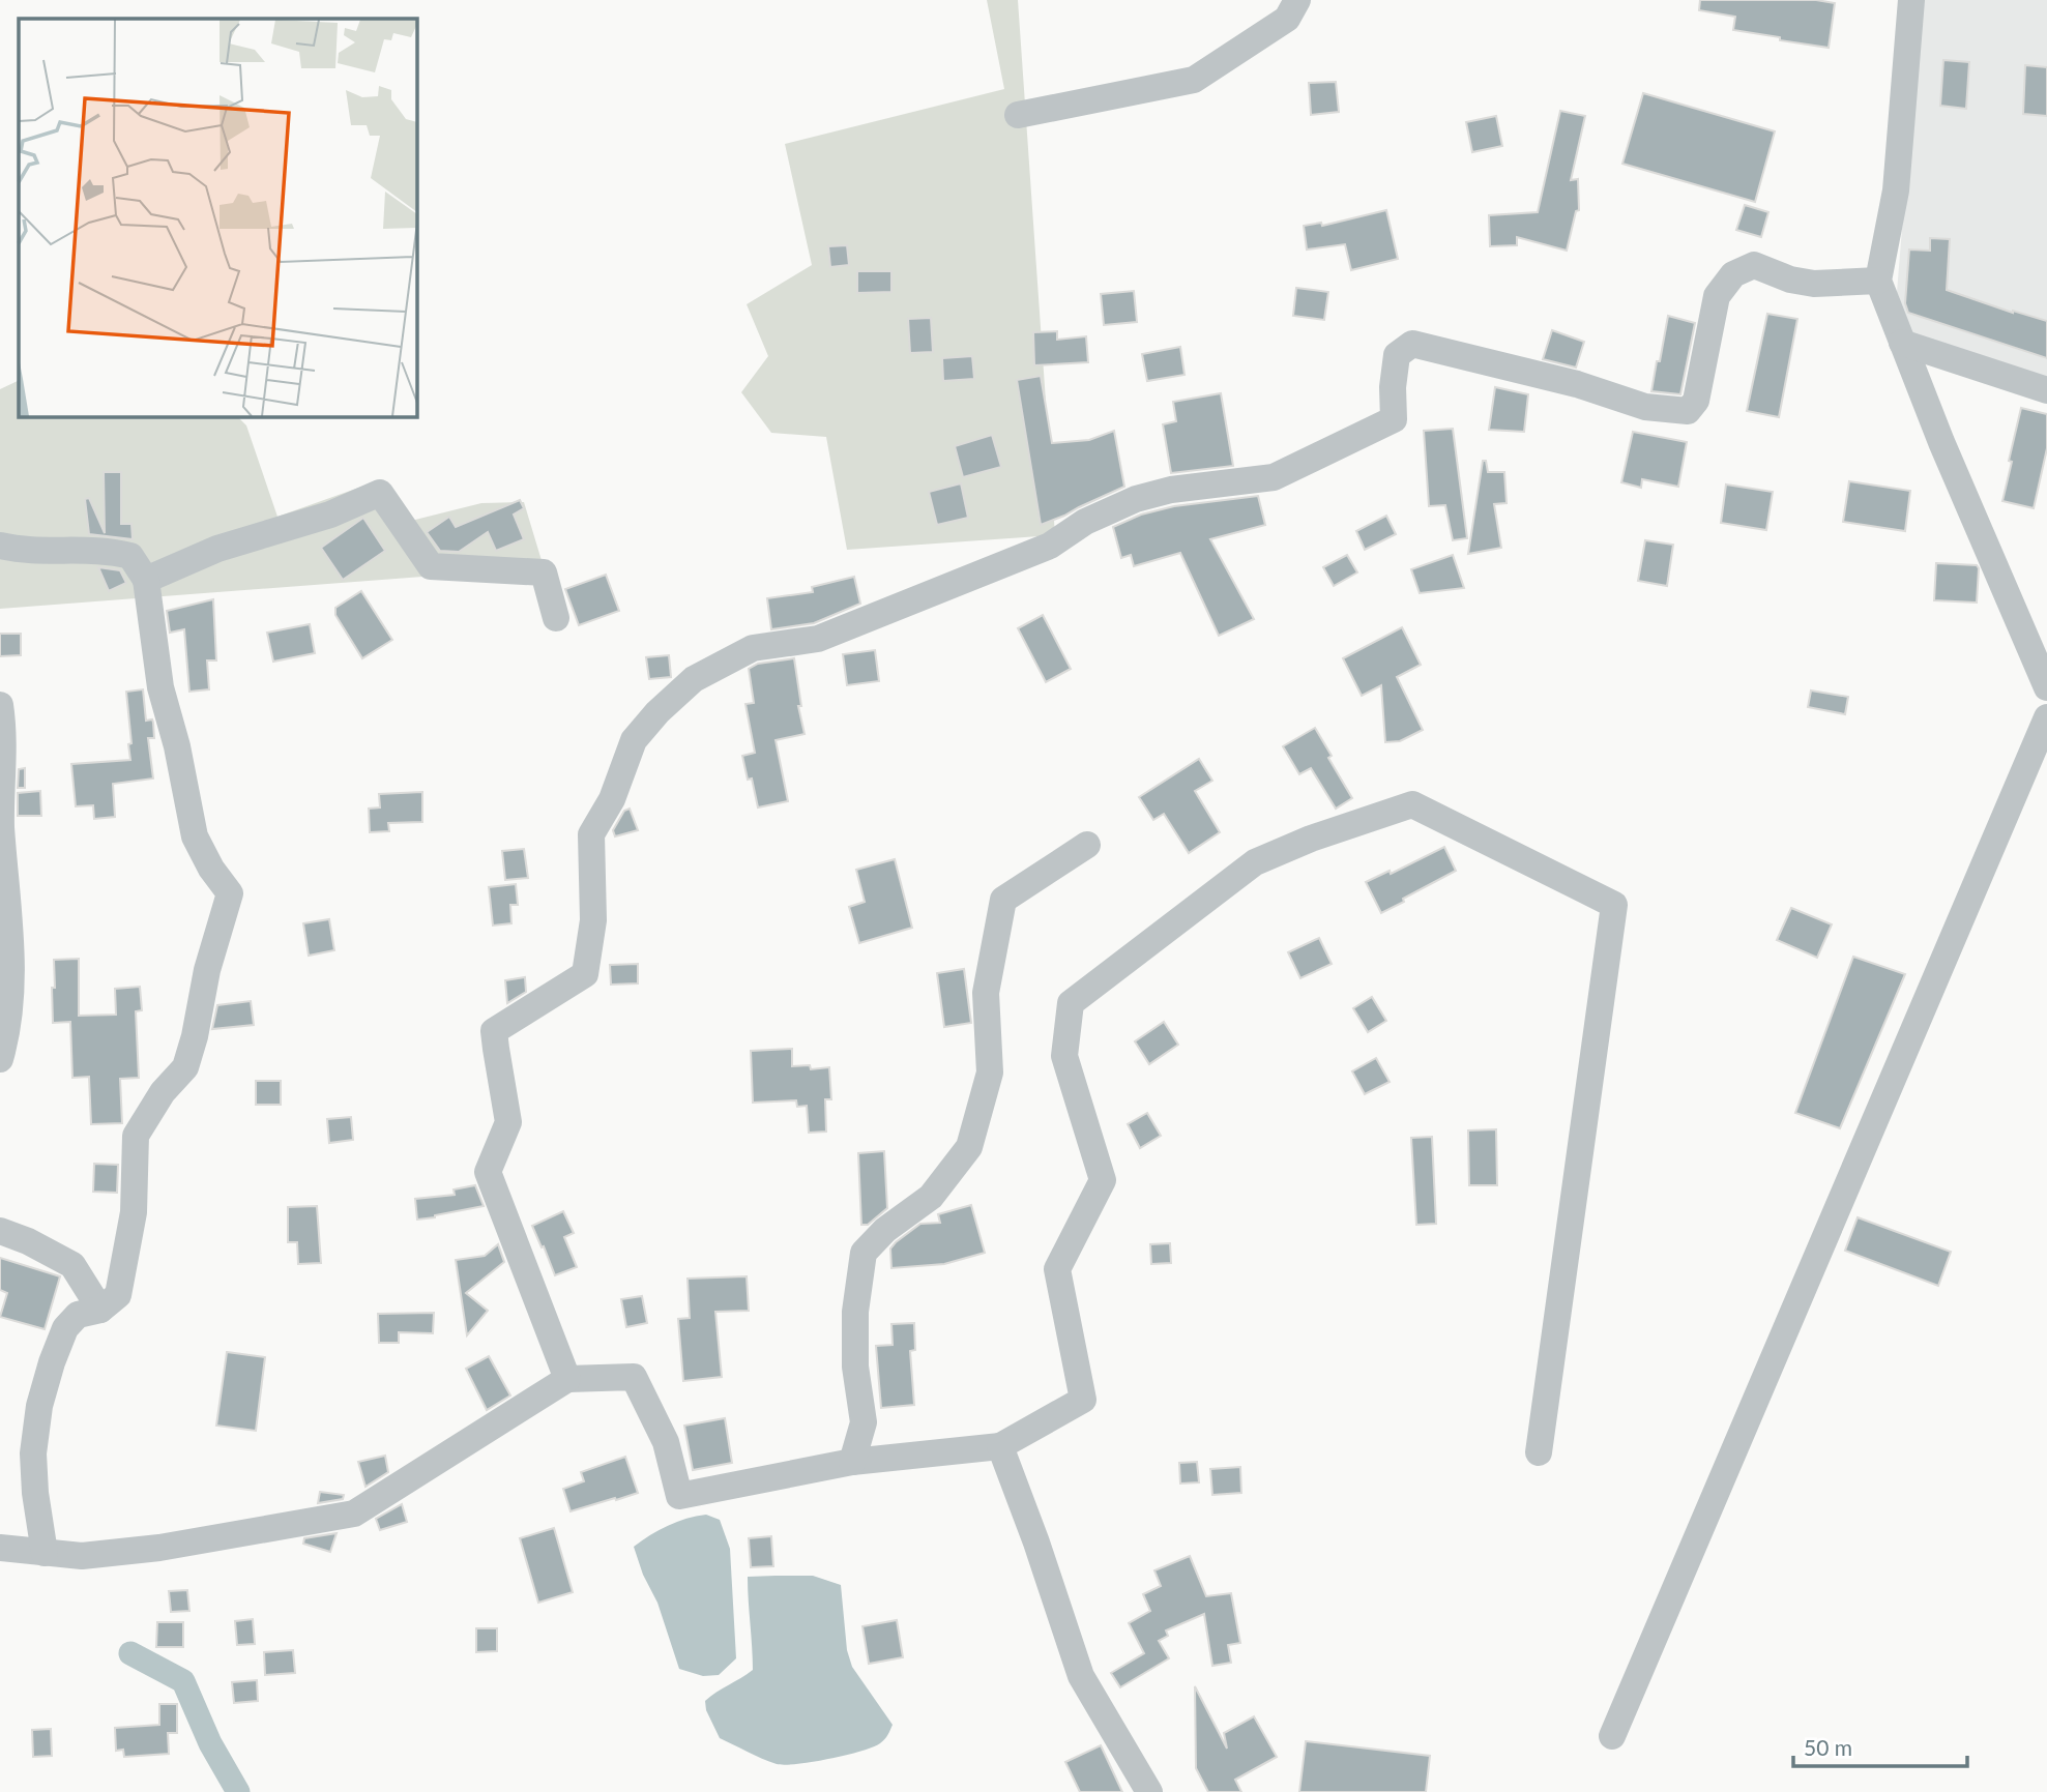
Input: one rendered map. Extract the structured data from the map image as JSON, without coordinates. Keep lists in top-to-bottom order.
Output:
{
  "scale_bar": "50 m"
}
